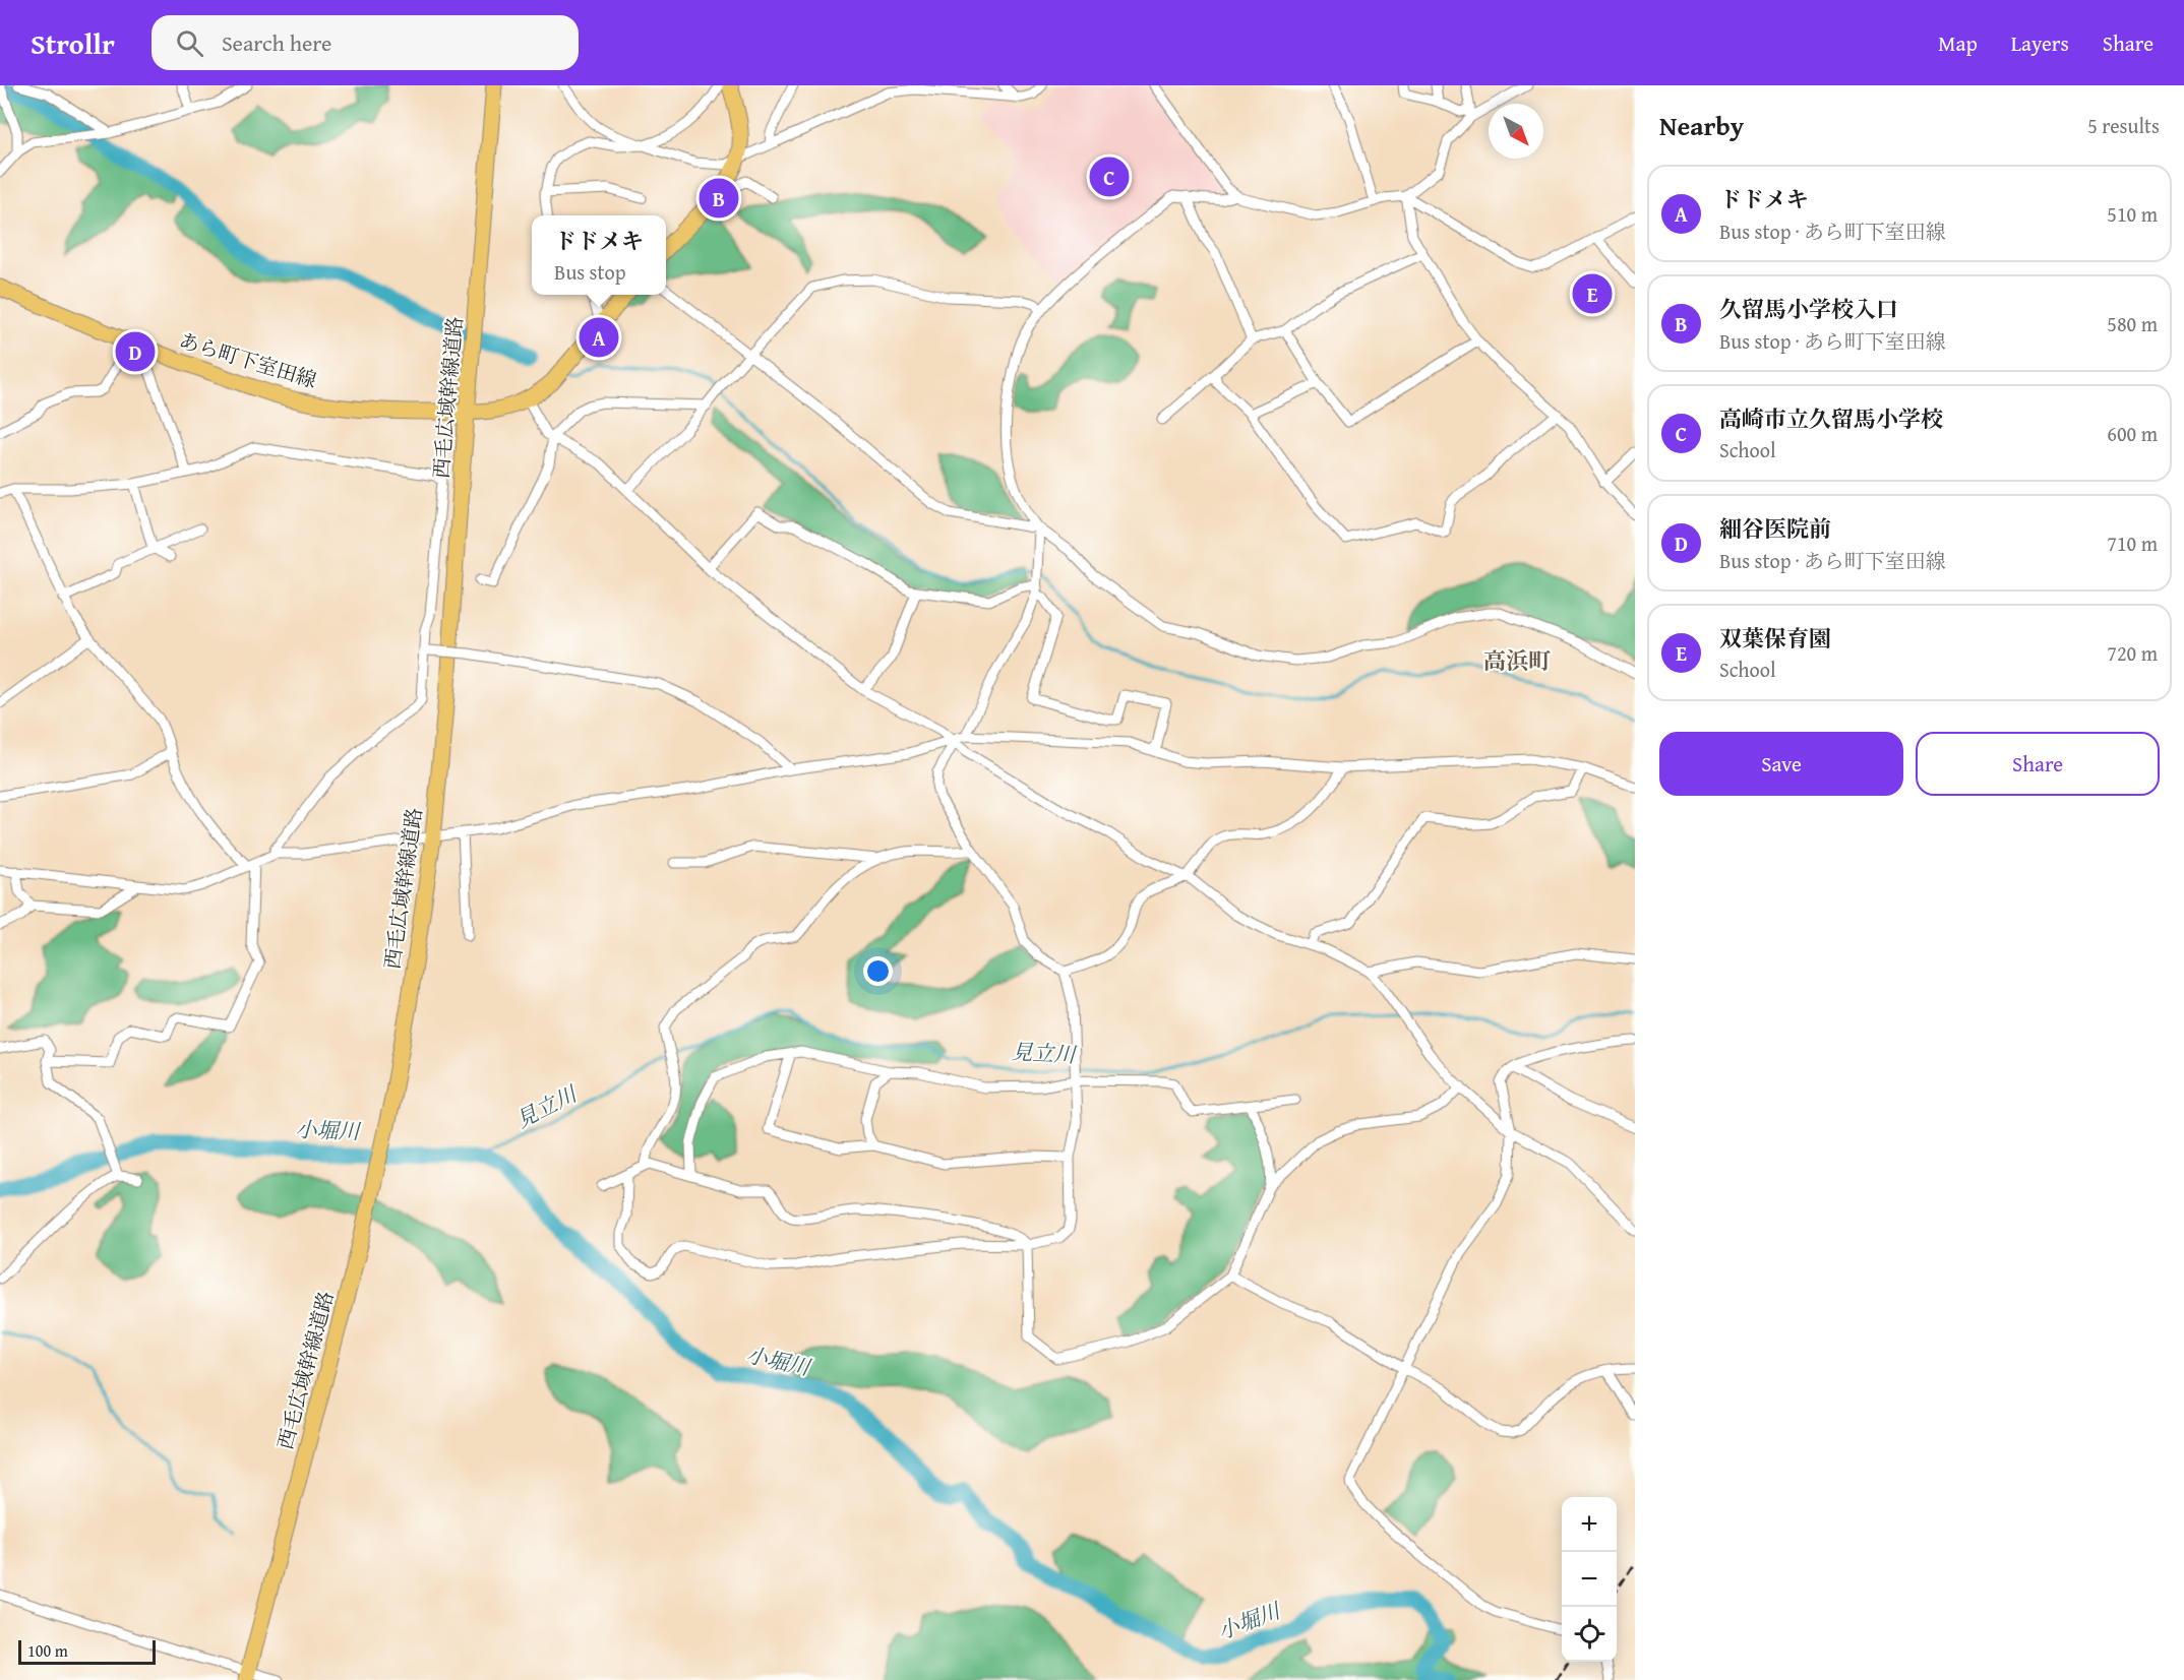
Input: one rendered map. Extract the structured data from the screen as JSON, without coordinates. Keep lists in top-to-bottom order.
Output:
{
  "streets": {
    "main road": ["あら町下室田線", "西毛広域幹線道路"]
  },
  "crossings": [
    ["あら町下室田線", "西毛広域幹線道路"]
  ],
  "districts": ["高浜町"],
  "water": ["見立川", "小堀川"],
  "scale_bar": "100 m",
  "north": "bottom right",
  "page": {
    "header": "Strollr",
    "search": "Search here",
    "nav": ["Map", "Layers", "Share"],
    "heading": ["Nearby", "5 results"],
    "pins": [
      "C",
      "B",
      "E",
      "A",
      "D"
    ],
    "list": [
      {
        "mark": "A",
        "name": "ドドメキ",
        "note": "Bus stop · あら町下室田線",
        "value": "510 m"
      },
      {
        "mark": "B",
        "name": "久留馬小学校入口",
        "note": "Bus stop · あら町下室田線",
        "value": "580 m"
      },
      {
        "mark": "C",
        "name": "高崎市立久留馬小学校",
        "note": "School",
        "value": "600 m"
      },
      {
        "mark": "D",
        "name": "細谷医院前",
        "note": "Bus stop · あら町下室田線",
        "value": "710 m"
      },
      {
        "mark": "E",
        "name": "双葉保育園",
        "note": "School",
        "value": "720 m"
      }
    ],
    "popup": ["ドドメキ", "Bus stop"],
    "buttons": ["Save", "Share"],
    "map_buttons": ["+", "−"],
    "scale": "100 m"
  }
}
